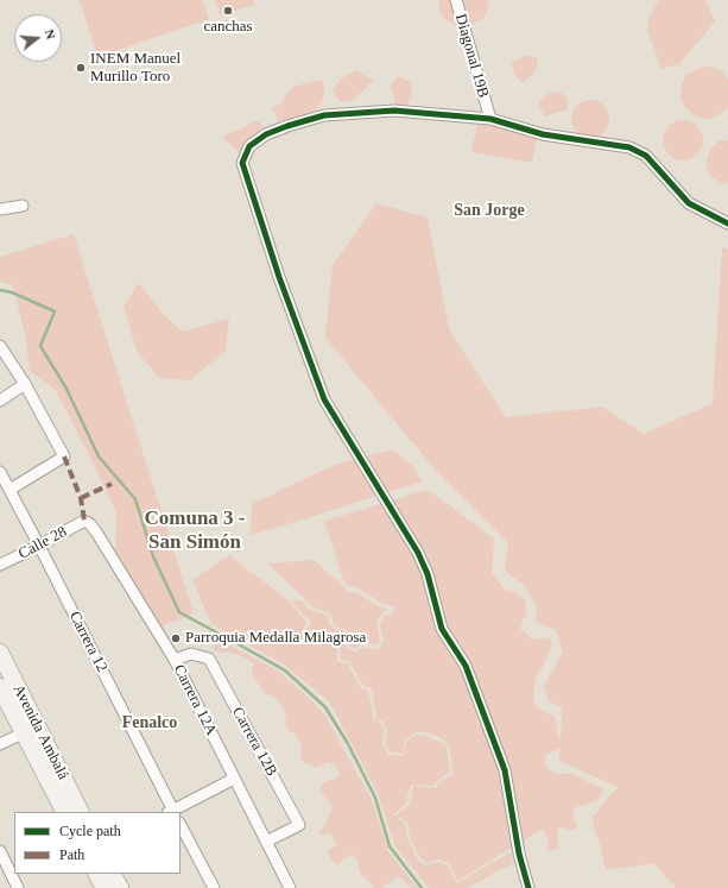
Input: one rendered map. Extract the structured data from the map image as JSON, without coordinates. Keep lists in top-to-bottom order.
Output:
{
  "streets": {
    "main road": ["Avenida Ambalá"],
    "street": [
      "Diagonal 19B",
      "Calle 28",
      "Carrera 12",
      "Carrera 12A",
      "Carrera 12B"
    ]
  },
  "crossings": [
    ["Calle 28", "Carrera 12"],
    ["Calle 28", "Carrera 12A"],
    ["Carrera 12A", "Carrera 12B"]
  ],
  "districts": ["San Jorge", "Comuna 3 - San Simón", "Fenalco"],
  "places": ["canchas", "INEM Manuel Murillo Toro", "Parroquia Medalla Milagrosa"],
  "legend": ["Cycle path", "Path"],
  "north": "right"
}
